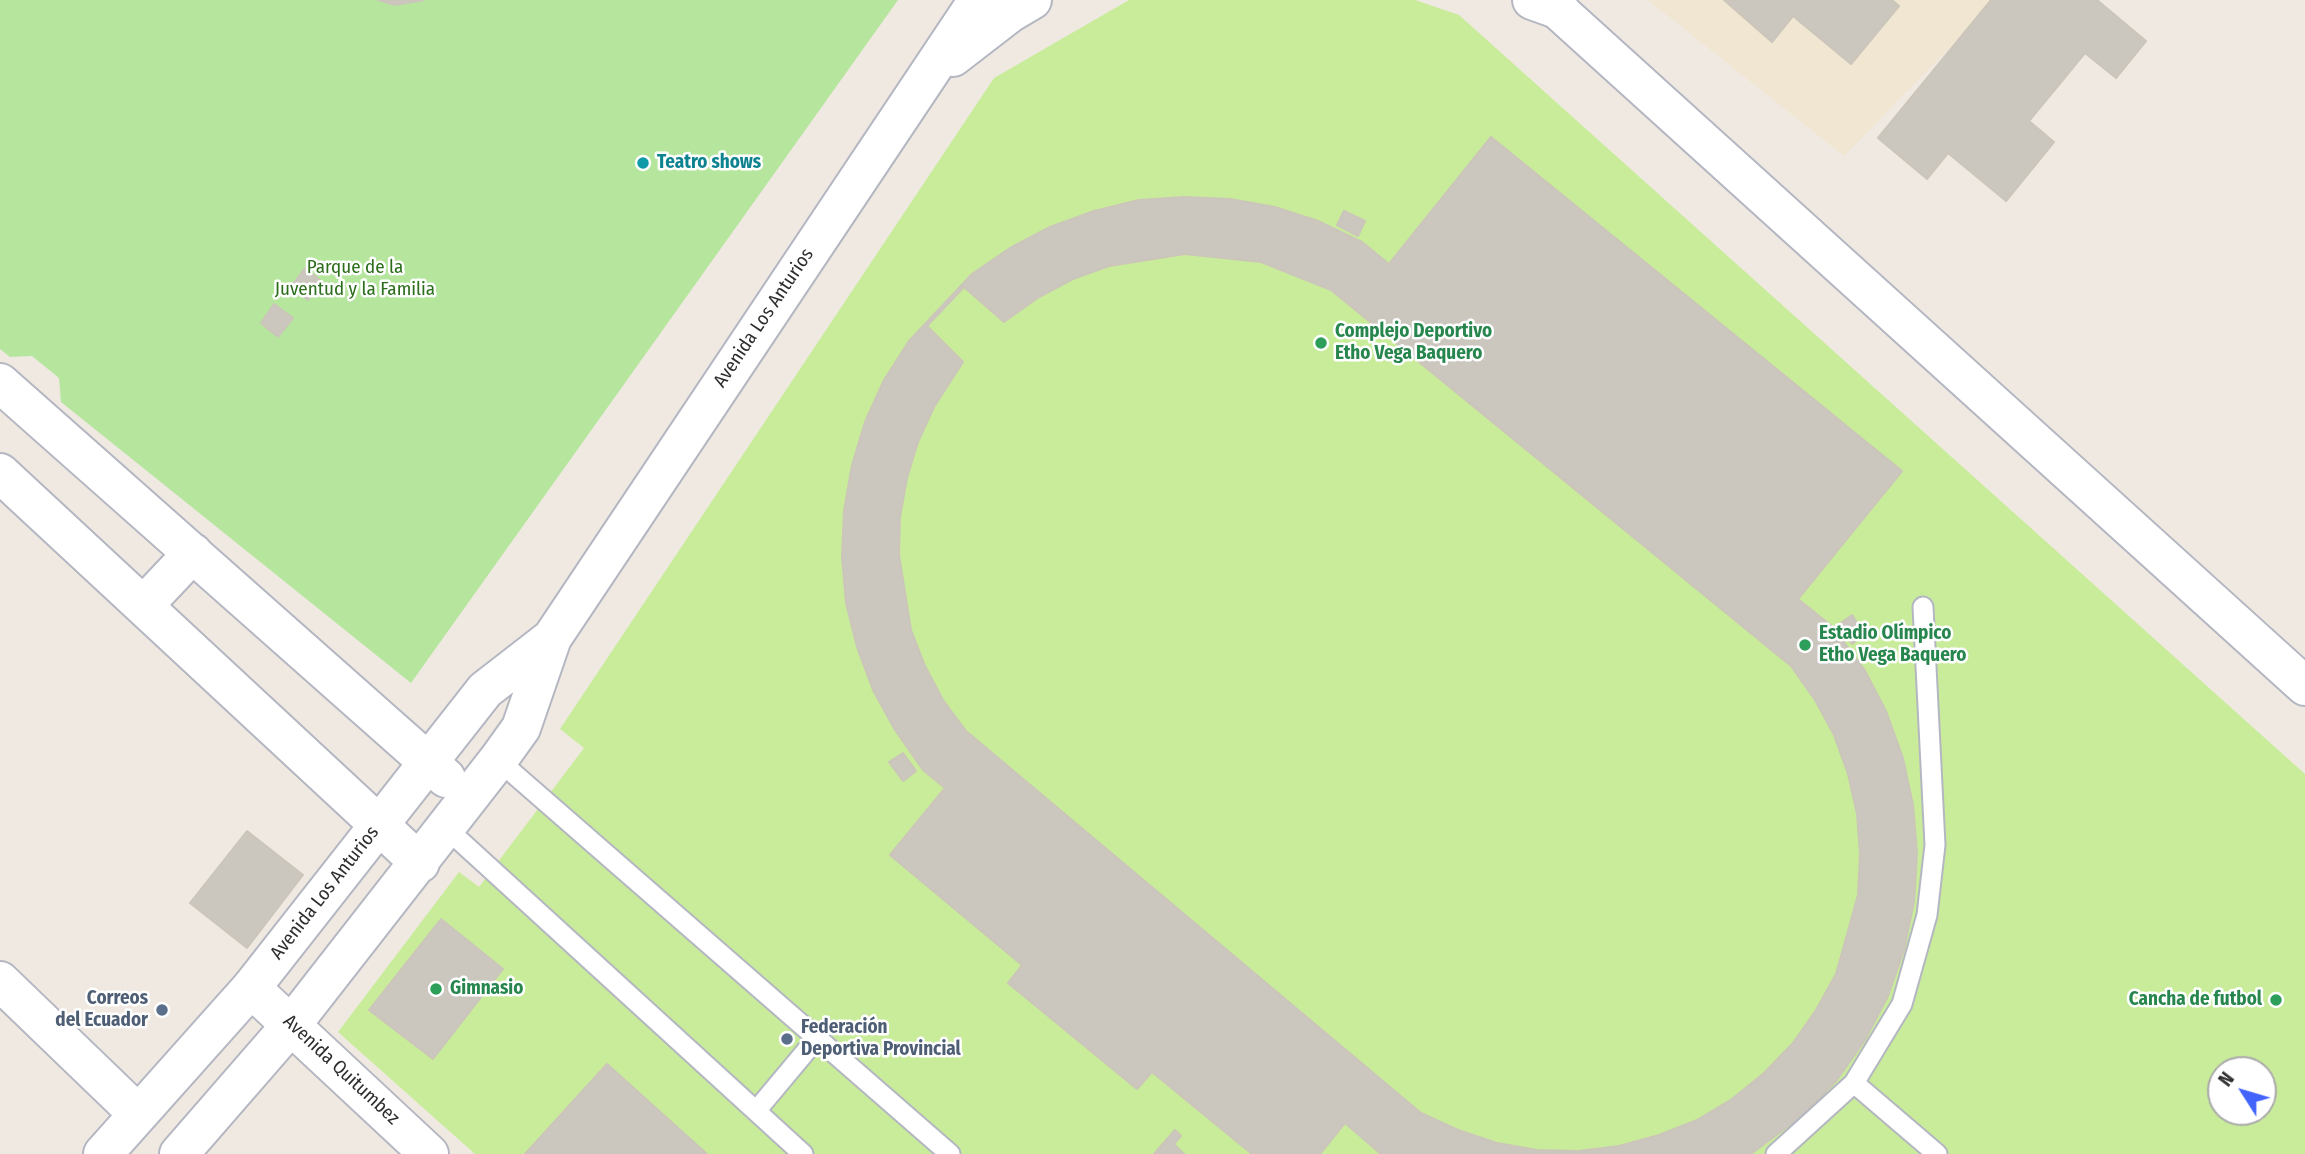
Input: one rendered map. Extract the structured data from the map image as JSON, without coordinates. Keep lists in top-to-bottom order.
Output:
{
  "streets": {
    "street": ["Avenida Los Anturios", "Avenida Quitumbez"]
  },
  "crossings": [
    ["Avenida Los Anturios", "Avenida Quitumbez"]
  ],
  "parks": ["Parque de la Juventud y la Familia"],
  "places": [
    "Teatro shows",
    "Complejo Deportivo Etho Vega Baquero",
    "Estadio Olímpico Etho Vega Baquero",
    "Gimnasio",
    "Cancha de futbol",
    "Correos del Ecuador",
    "Federación Deportiva Provincial"
  ],
  "north": "top left"
}
